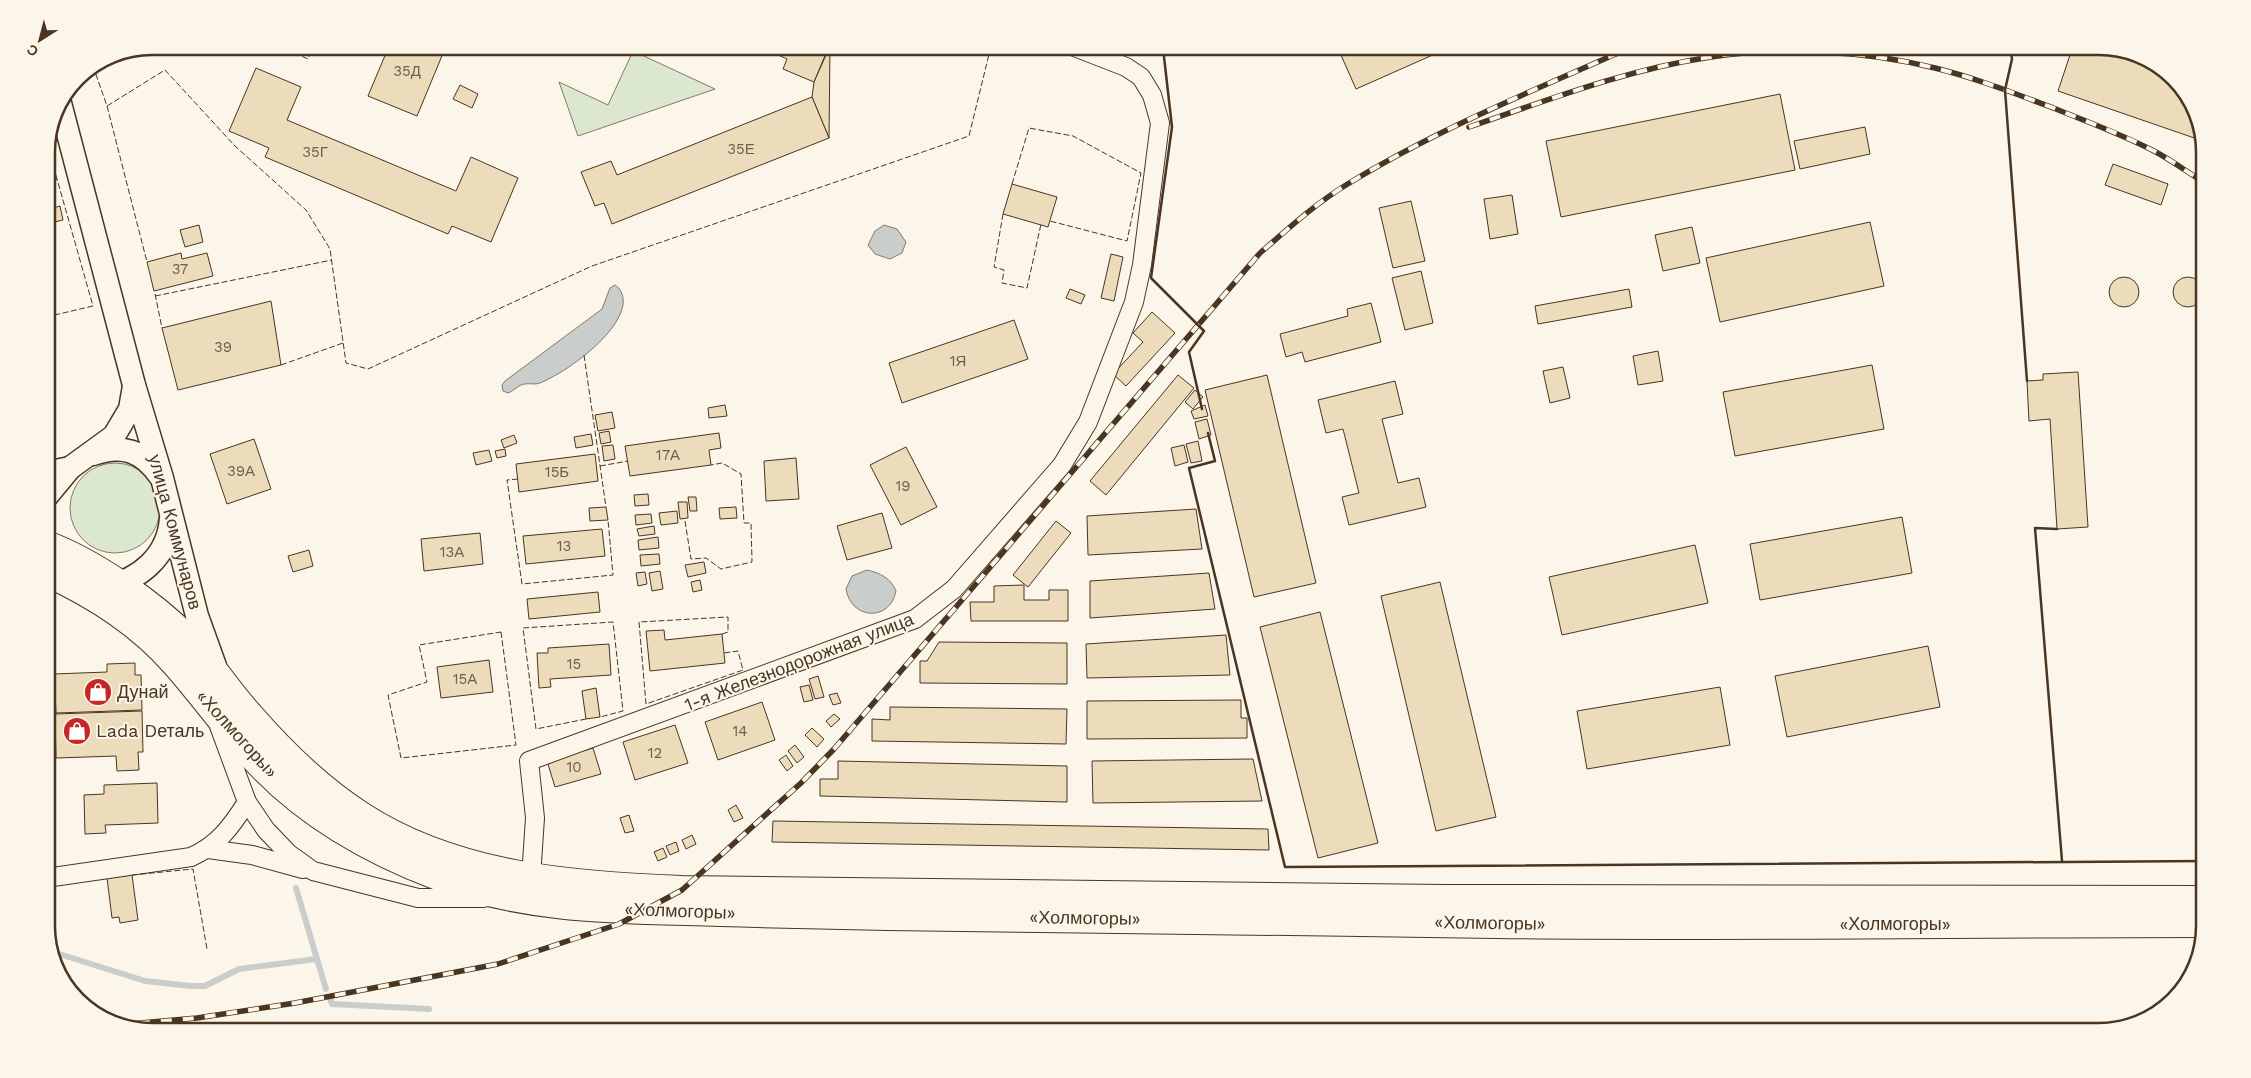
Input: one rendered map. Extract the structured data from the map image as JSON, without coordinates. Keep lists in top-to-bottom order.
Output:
{
  "streets": {
    "highway": ["«Холмогоры»"],
    "street": ["улица Коммунаров", "1-я Железнодорожная улица"]
  },
  "crossings": [
    ["улица Коммунаров", "«Холмогоры»"],
    ["1-я Железнодорожная улица", "«Холмогоры»"]
  ],
  "places": {
    "shop": ["Дунай", "Lada Dеталь"]
  },
  "house_numbers": [
    "35Д",
    "35Е",
    "35Г",
    "37",
    "39",
    "1Я",
    "17А",
    "39А",
    "15Б",
    "19",
    "13",
    "13А",
    "15",
    "15А",
    "14",
    "12",
    "10"
  ],
  "north": "bottom left"
}
